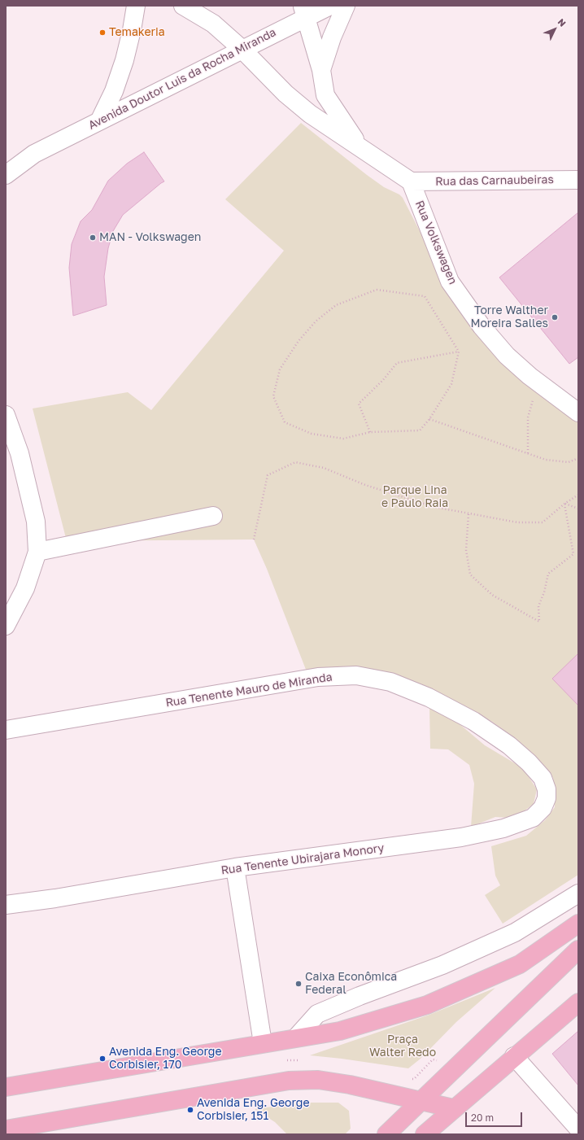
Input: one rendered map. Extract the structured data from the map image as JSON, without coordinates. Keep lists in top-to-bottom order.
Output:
{
  "streets": {
    "street": [
      "Avenida Doutor Luis da Rocha Miranda",
      "Rua das Carnaubeiras",
      "Rua Volkswagen",
      "Rua Tenente Mauro de Miranda",
      "Rua Tenente Ubirajara Monory"
    ]
  },
  "crossings": [
    ["Rua das Carnaubeiras", "Rua Volkswagen"],
    ["Rua Tenente Mauro de Miranda", "Rua Tenente Ubirajara Monory"]
  ],
  "parks": ["Parque Lina e Paulo Raia", "Praça Walter Redo"],
  "places": [
    "Temakeria",
    "MAN - Volkswagen",
    "Torre Walther Moreira Salles",
    "Caixa Econômica Federal",
    "Avenida Eng. George Corbisier, 170",
    "Avenida Eng. George Corbisier, 151"
  ],
  "scale_bar": "20 m",
  "north": "top right"
}
